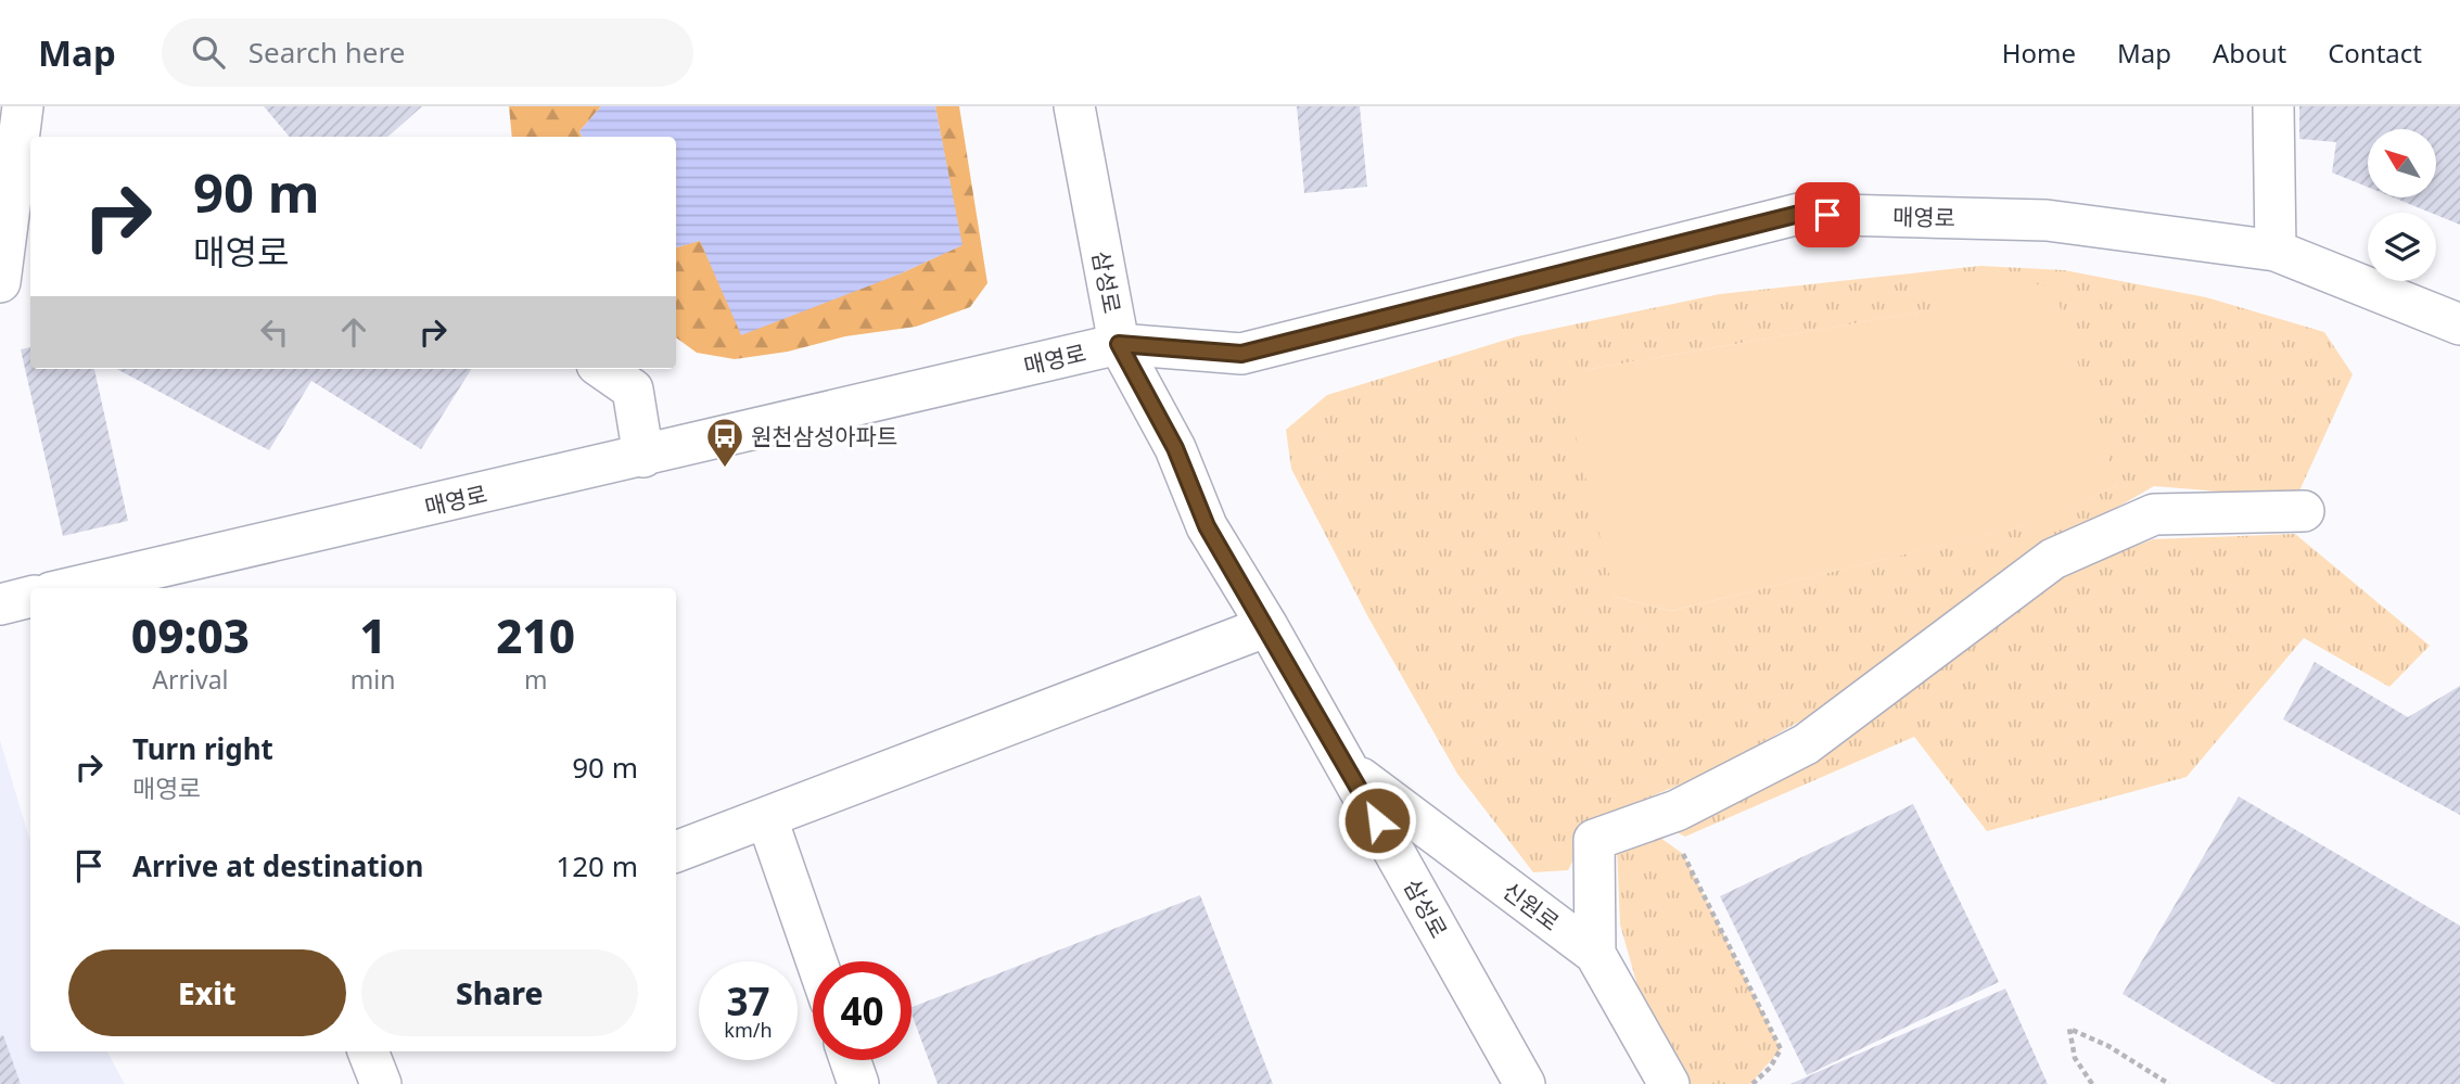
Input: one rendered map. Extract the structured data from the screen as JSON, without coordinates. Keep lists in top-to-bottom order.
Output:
{
  "streets": {
    "street": ["매영로", "삼성로", "신원로"]
  },
  "crossings": [
    ["매영로", "삼성로"],
    ["삼성로", "신원로"]
  ],
  "places": {
    "bus stop": ["원천삼성아파트"]
  },
  "north": "top left",
  "page": {
    "header": "Map",
    "search": "Search here",
    "nav": [
      "Home",
      "Map",
      "About",
      "Contact"
    ],
    "turn": ["90 m", "매영로"],
    "eta": [
      "09:03",
      "Arrival",
      "1",
      "min",
      "210",
      "m"
    ],
    "list": [
      {
        "name": "Turn right",
        "note": "매영로",
        "value": "90 m"
      },
      {
        "name": "Arrive at destination",
        "value": "120 m"
      }
    ],
    "buttons": ["Exit", "Share"],
    "speed": "37 km/h",
    "limit": "40"
  }
}
